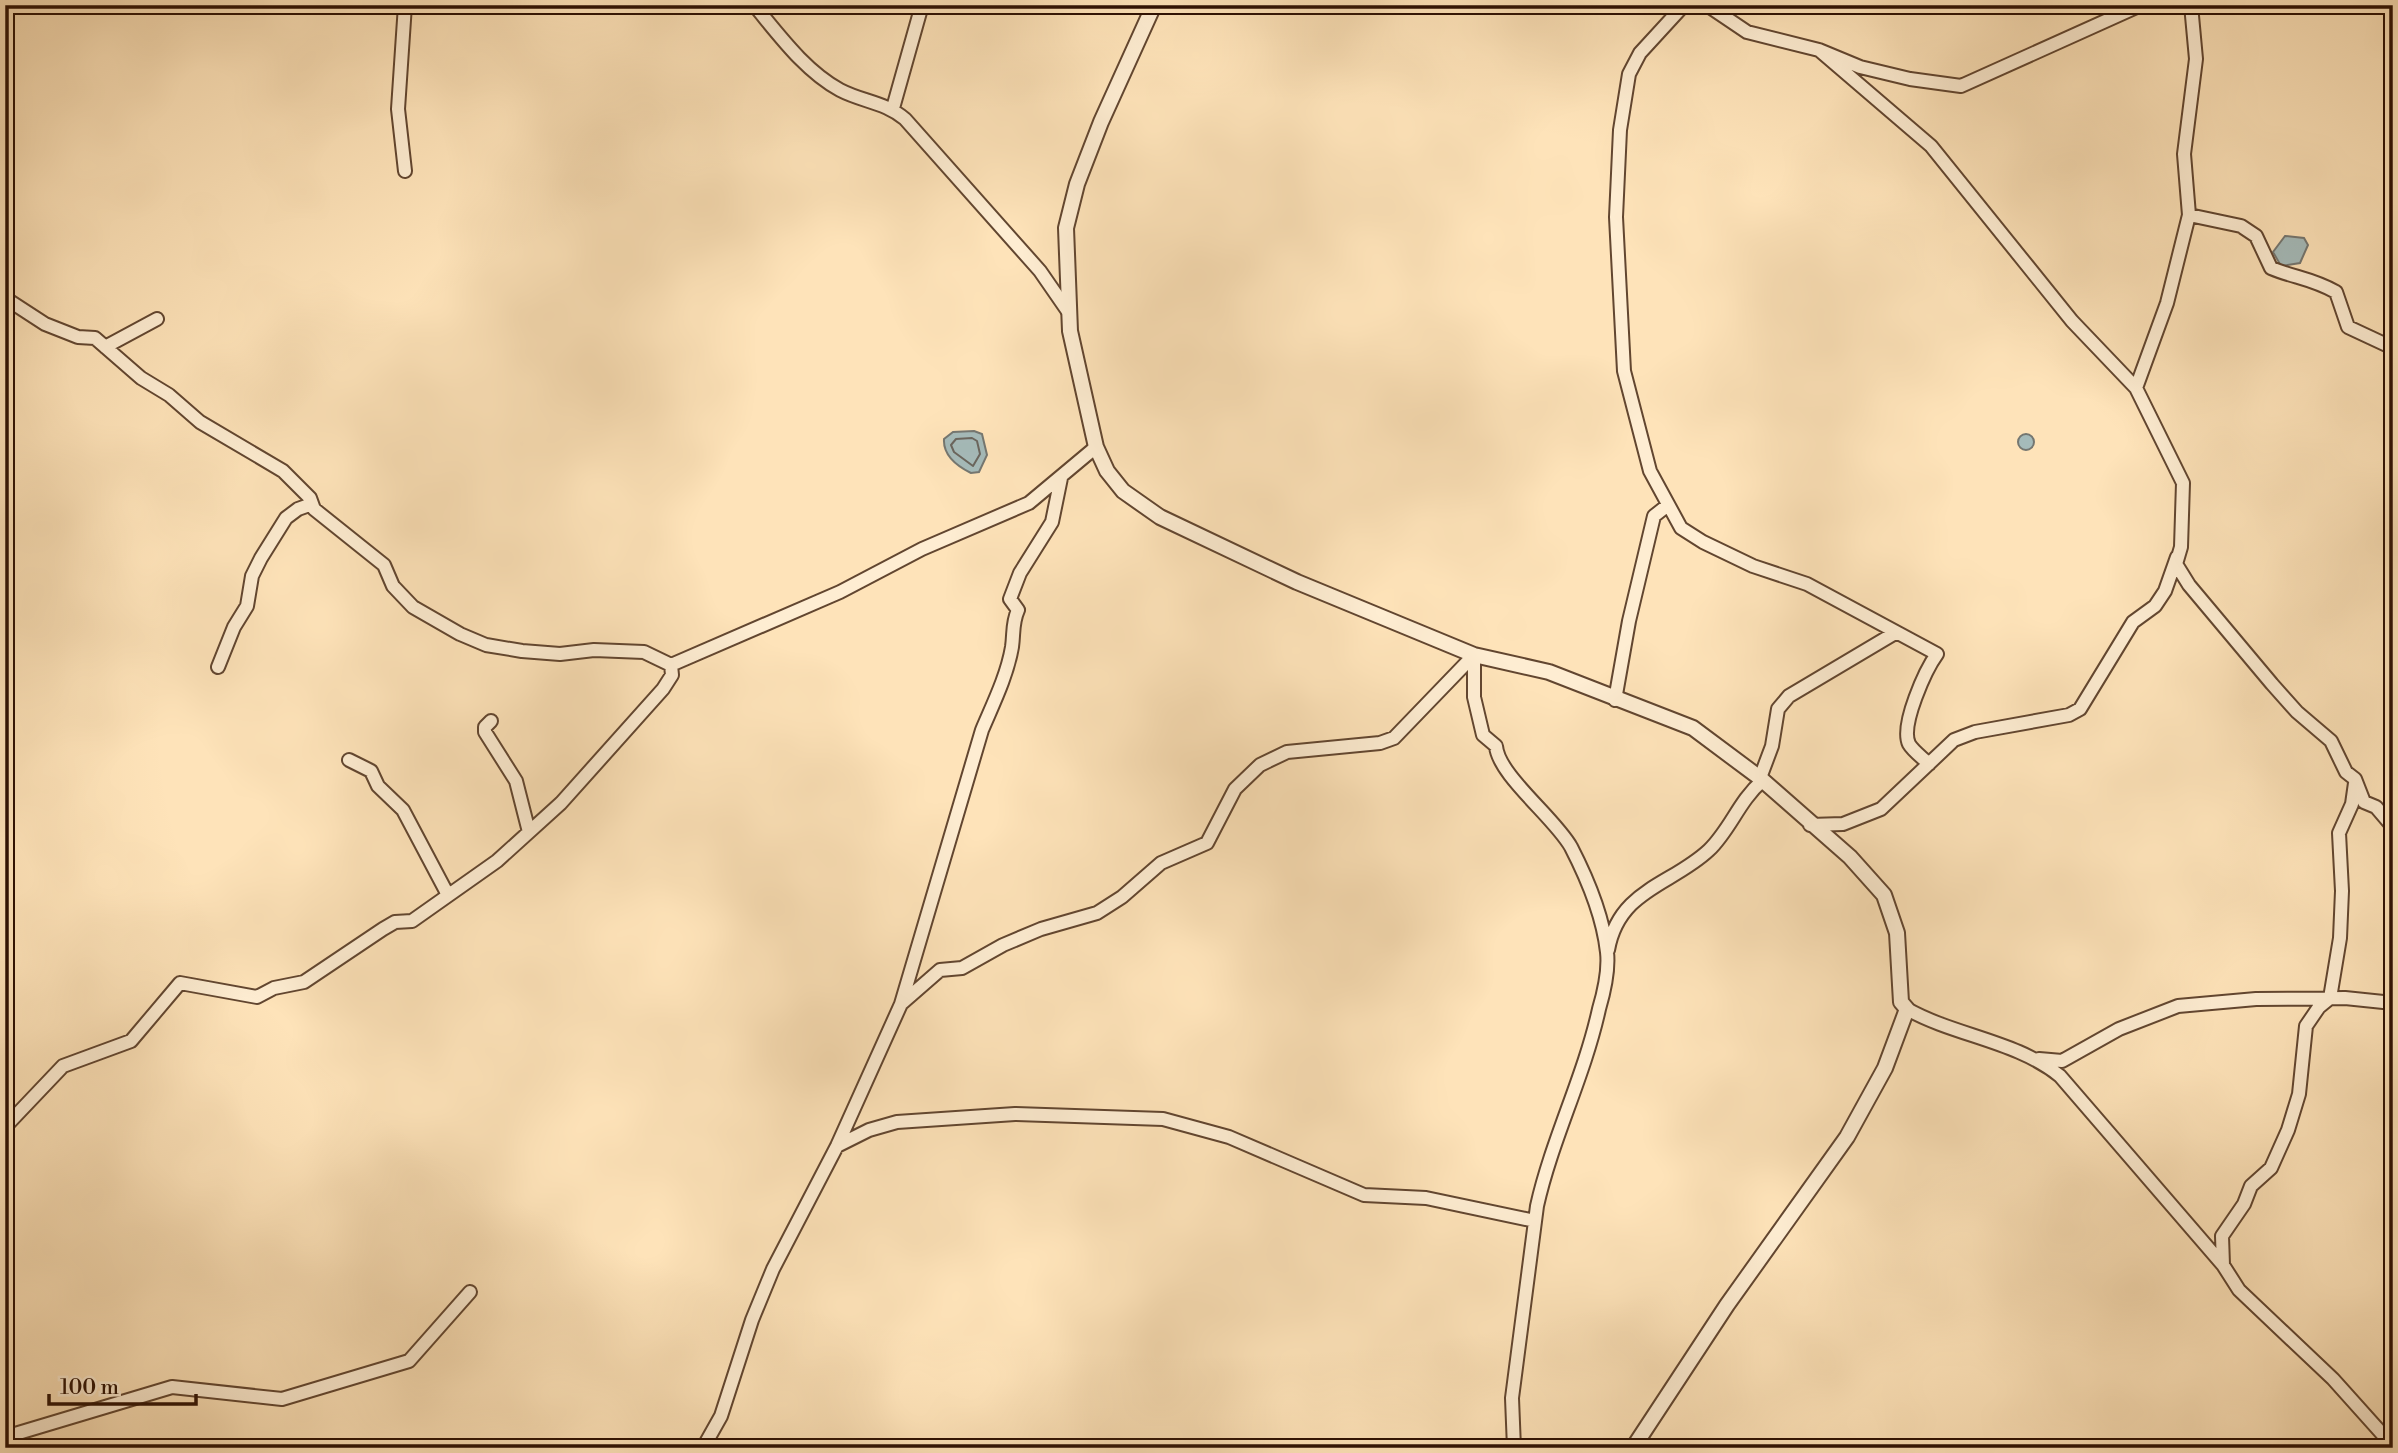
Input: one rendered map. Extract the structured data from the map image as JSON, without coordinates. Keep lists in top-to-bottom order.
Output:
{
  "scale_bar": "100 m"
}
